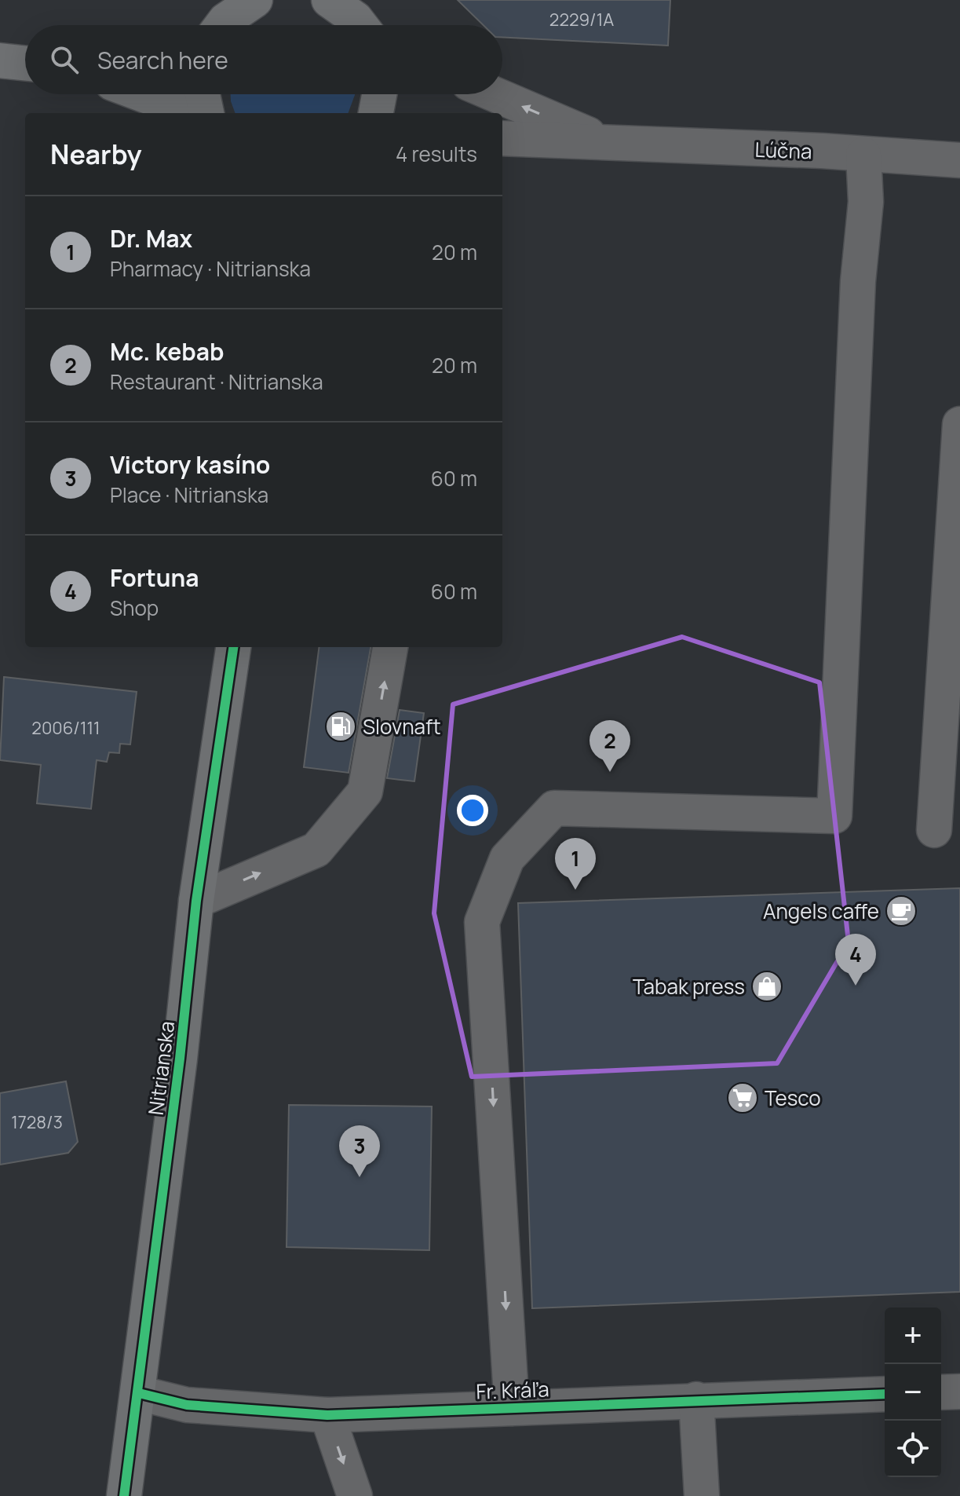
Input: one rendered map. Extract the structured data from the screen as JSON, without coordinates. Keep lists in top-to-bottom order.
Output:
{
  "streets": {
    "main road": ["Nitrianska"],
    "street": ["Lúčna", "Fr. Kráľa"]
  },
  "crossings": [
    ["Nitrianska", "Fr. Kráľa"]
  ],
  "places": {
    "fuel station": ["Slovnaft"],
    "cafe": ["Angels caffe"],
    "shop": ["Tabak press"],
    "supermarket": ["Tesco"]
  },
  "house_numbers": ["2229/1A", "2006/111", "1728/3"],
  "page": {
    "search": "Search here",
    "heading": ["Nearby", "4 results"],
    "list": [
      {
        "mark": "1",
        "name": "Dr. Max",
        "note": "Pharmacy · Nitrianska",
        "value": "20 m"
      },
      {
        "mark": "2",
        "name": "Mc. kebab",
        "note": "Restaurant · Nitrianska",
        "value": "20 m"
      },
      {
        "mark": "3",
        "name": "Victory kasíno",
        "note": "Place · Nitrianska",
        "value": "60 m"
      },
      {
        "mark": "4",
        "name": "Fortuna",
        "note": "Shop",
        "value": "60 m"
      }
    ],
    "pins": [
      "2",
      "1",
      "4",
      "3"
    ],
    "map_buttons": ["+", "−"]
  }
}
